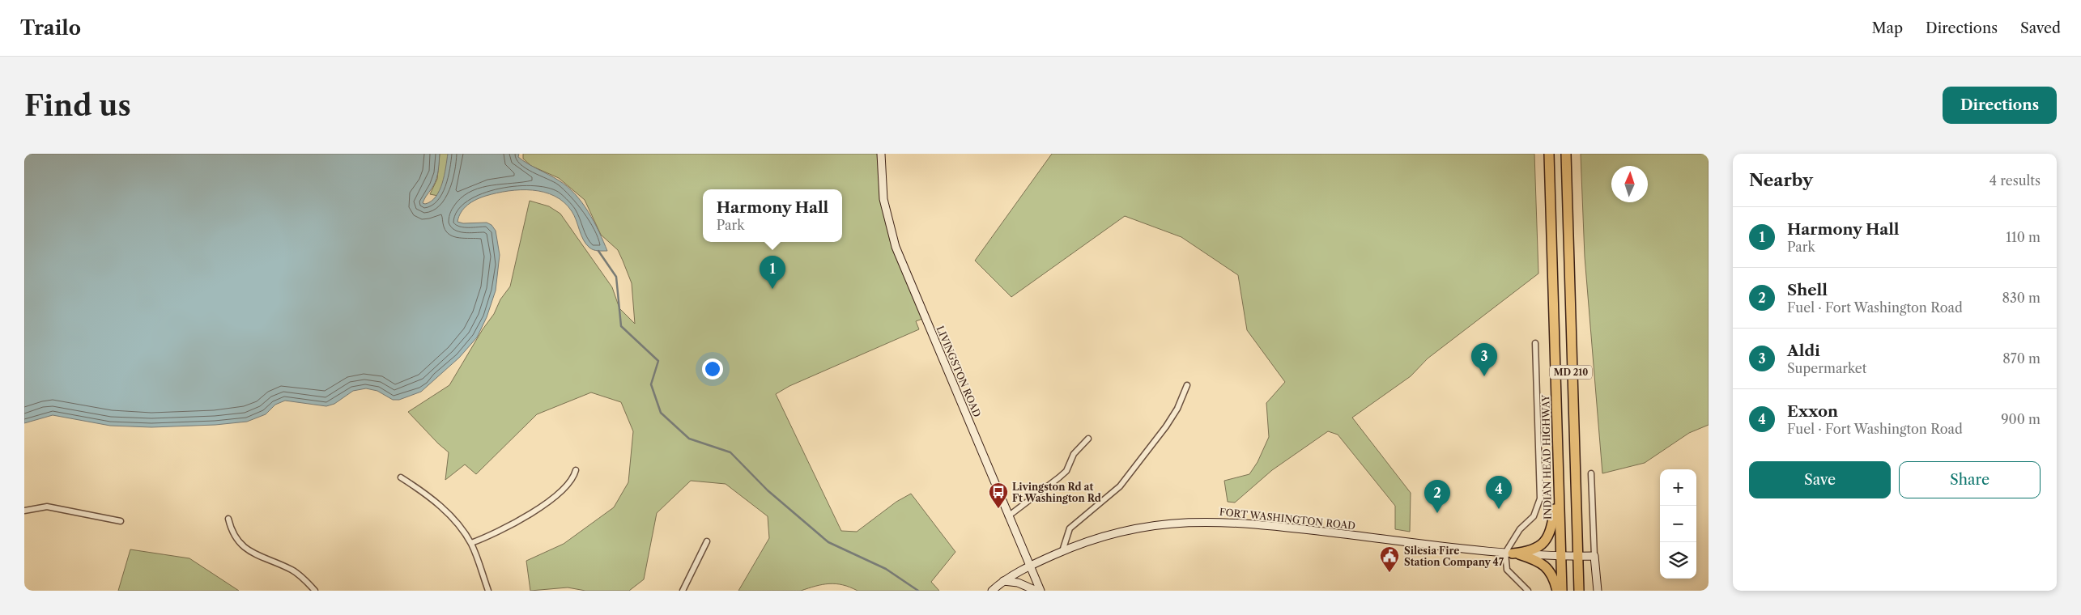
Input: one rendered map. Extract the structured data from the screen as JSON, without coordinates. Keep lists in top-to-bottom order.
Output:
{
  "streets": {
    "highway": ["MD 210", "INDIAN HEAD HIGHWAY"],
    "main road": ["LIVINGSTON ROAD", "FORT WASHINGTON ROAD"]
  },
  "crossings": [
    ["LIVINGSTON ROAD", "FORT WASHINGTON ROAD"],
    ["MD 210", "FORT WASHINGTON ROAD"],
    ["INDIAN HEAD HIGHWAY", "FORT WASHINGTON ROAD"]
  ],
  "places": {
    "bus stop": ["Livingston Rd at Ft Washington Rd"],
    "public building": ["Silesia Fire Station Company 47"]
  },
  "north": "top",
  "page": {
    "header": "Trailo",
    "nav": ["Map", "Directions", "Saved"],
    "buttons": [
      "Directions",
      ["Save", "Share"]
    ],
    "title": "Find us",
    "heading": ["Nearby", "4 results"],
    "popup": ["Harmony Hall", "Park"],
    "list": [
      {
        "mark": "1",
        "name": "Harmony Hall",
        "note": "Park",
        "value": "110 m"
      },
      {
        "mark": "2",
        "name": "Shell",
        "note": "Fuel · Fort Washington Road",
        "value": "830 m"
      },
      {
        "mark": "3",
        "name": "Aldi",
        "note": "Supermarket",
        "value": "870 m"
      },
      {
        "mark": "4",
        "name": "Exxon",
        "note": "Fuel · Fort Washington Road",
        "value": "900 m"
      }
    ],
    "pins": [
      "1",
      "3",
      "4",
      "2"
    ],
    "map_buttons": ["+", "−"]
  }
}
